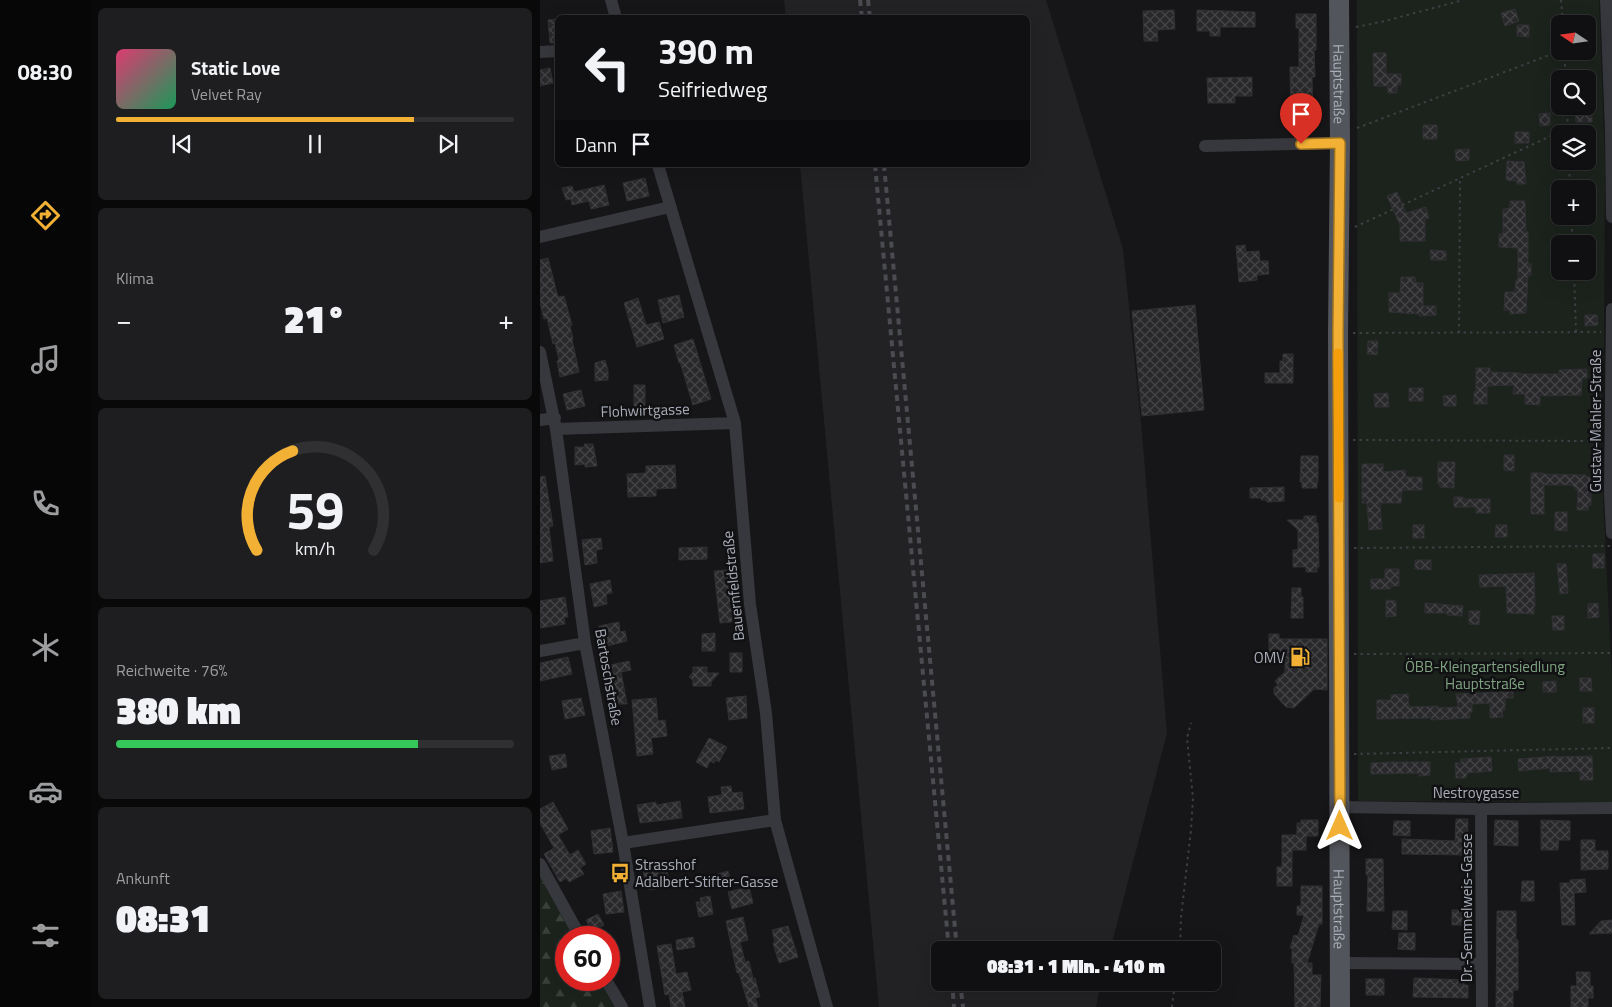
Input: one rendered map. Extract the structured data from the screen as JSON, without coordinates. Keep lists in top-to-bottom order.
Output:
{
  "streets": {
    "main road": ["Hauptstraße"],
    "street": [
      "Flohwirtgasse",
      "Gustav-Mahler-Straße",
      "Bauernfeldstraße",
      "Bartoschstraße",
      "Nestroygasse",
      "Dr.-Semmelweis-Gasse"
    ]
  },
  "crossings": [
    ["Hauptstraße", "Nestroygasse"],
    ["Flohwirtgasse", "Bauernfeldstraße"],
    ["Flohwirtgasse", "Bartoschstraße"],
    ["Nestroygasse", "Dr.-Semmelweis-Gasse"]
  ],
  "parks": ["ÖBB-Kleingartensiedlung Hauptstraße"],
  "places": {
    "fuel station": ["OMV"],
    "bus stop": ["Strasshof Adalbert-Stifter-Gasse"]
  },
  "north": "left",
  "page": {
    "tabs": "08:30",
    "map_buttons": ["+", "−"],
    "turn": ["390 m", "Seifriedweg"],
    "song": ["Static Love", "Velvet Ray"],
    "then": "Dann",
    "tile": [
      "Klima",
      ["Reichweite · 76%", "380 km"],
      ["Ankunft", "08:31"]
    ],
    "heat": ["−", "21°", "+"],
    "limit": "60",
    "trip": "08:31 · 1 Min. · 410 m",
    "gauge": ["59", "km/h"]
  }
}
